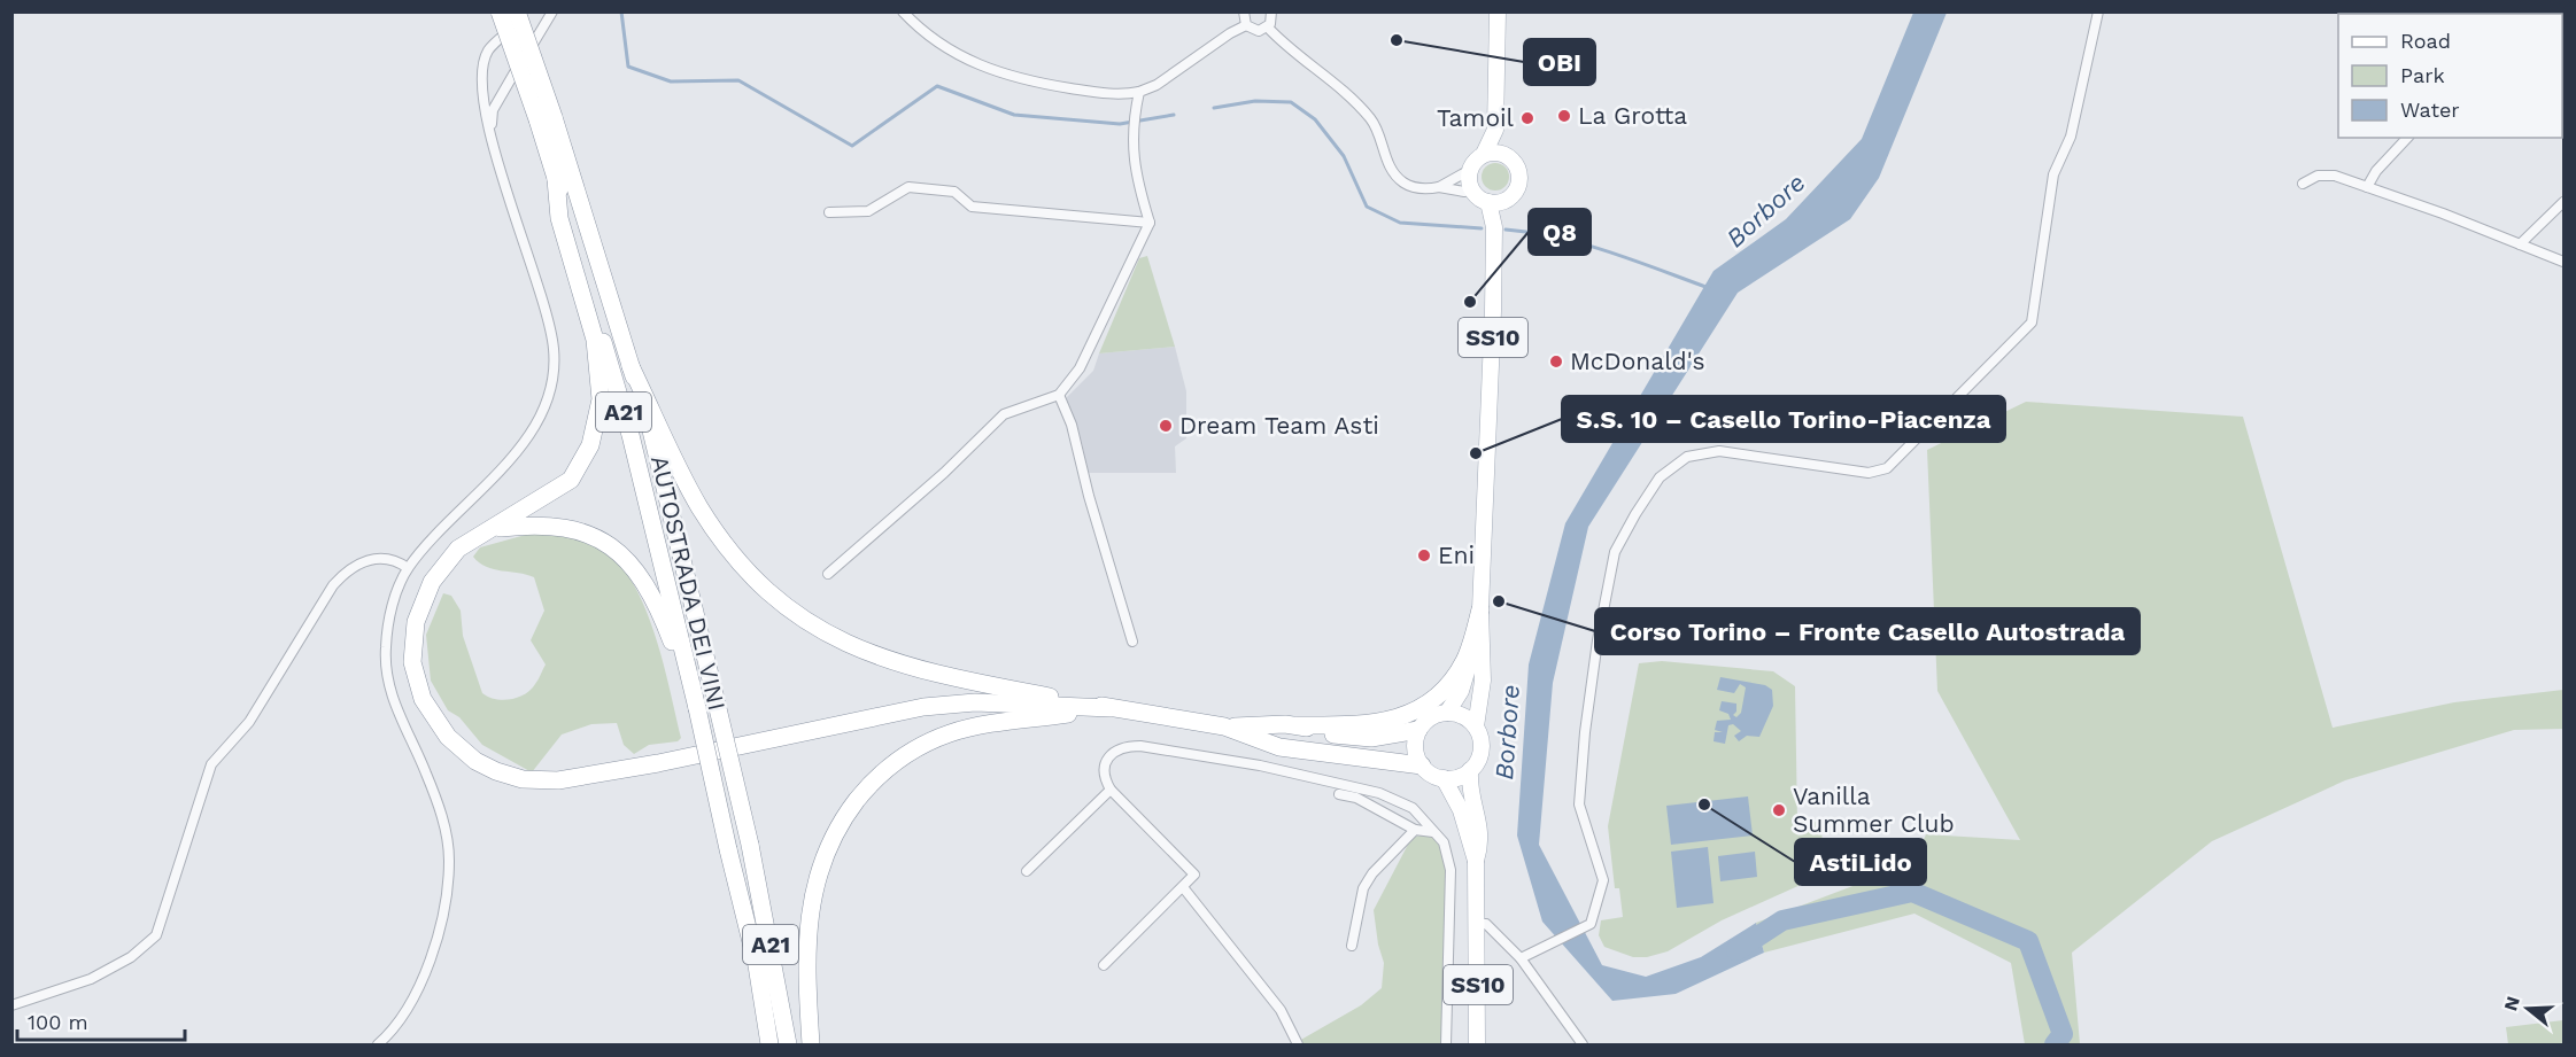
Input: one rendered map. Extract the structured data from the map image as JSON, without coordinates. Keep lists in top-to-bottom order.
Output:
{
  "streets": {
    "highway": ["A21", "AUTOSTRADA DEI VINI"],
    "main road": ["SS10"]
  },
  "water": ["Borbore"],
  "places": [
    "OBI",
    "La Grotta",
    "Tamoil",
    "Q8",
    "McDonald's",
    "Dream Team Asti",
    "S.S. 10 – Casello Torino-Piacenza",
    "Eni",
    "Corso Torino – Fronte Casello Autostrada",
    "AstiLido",
    "Vanilla Summer Club"
  ],
  "legend": ["Road", "Park", "Water"],
  "scale_bar": "100 m",
  "north": "left"
}
